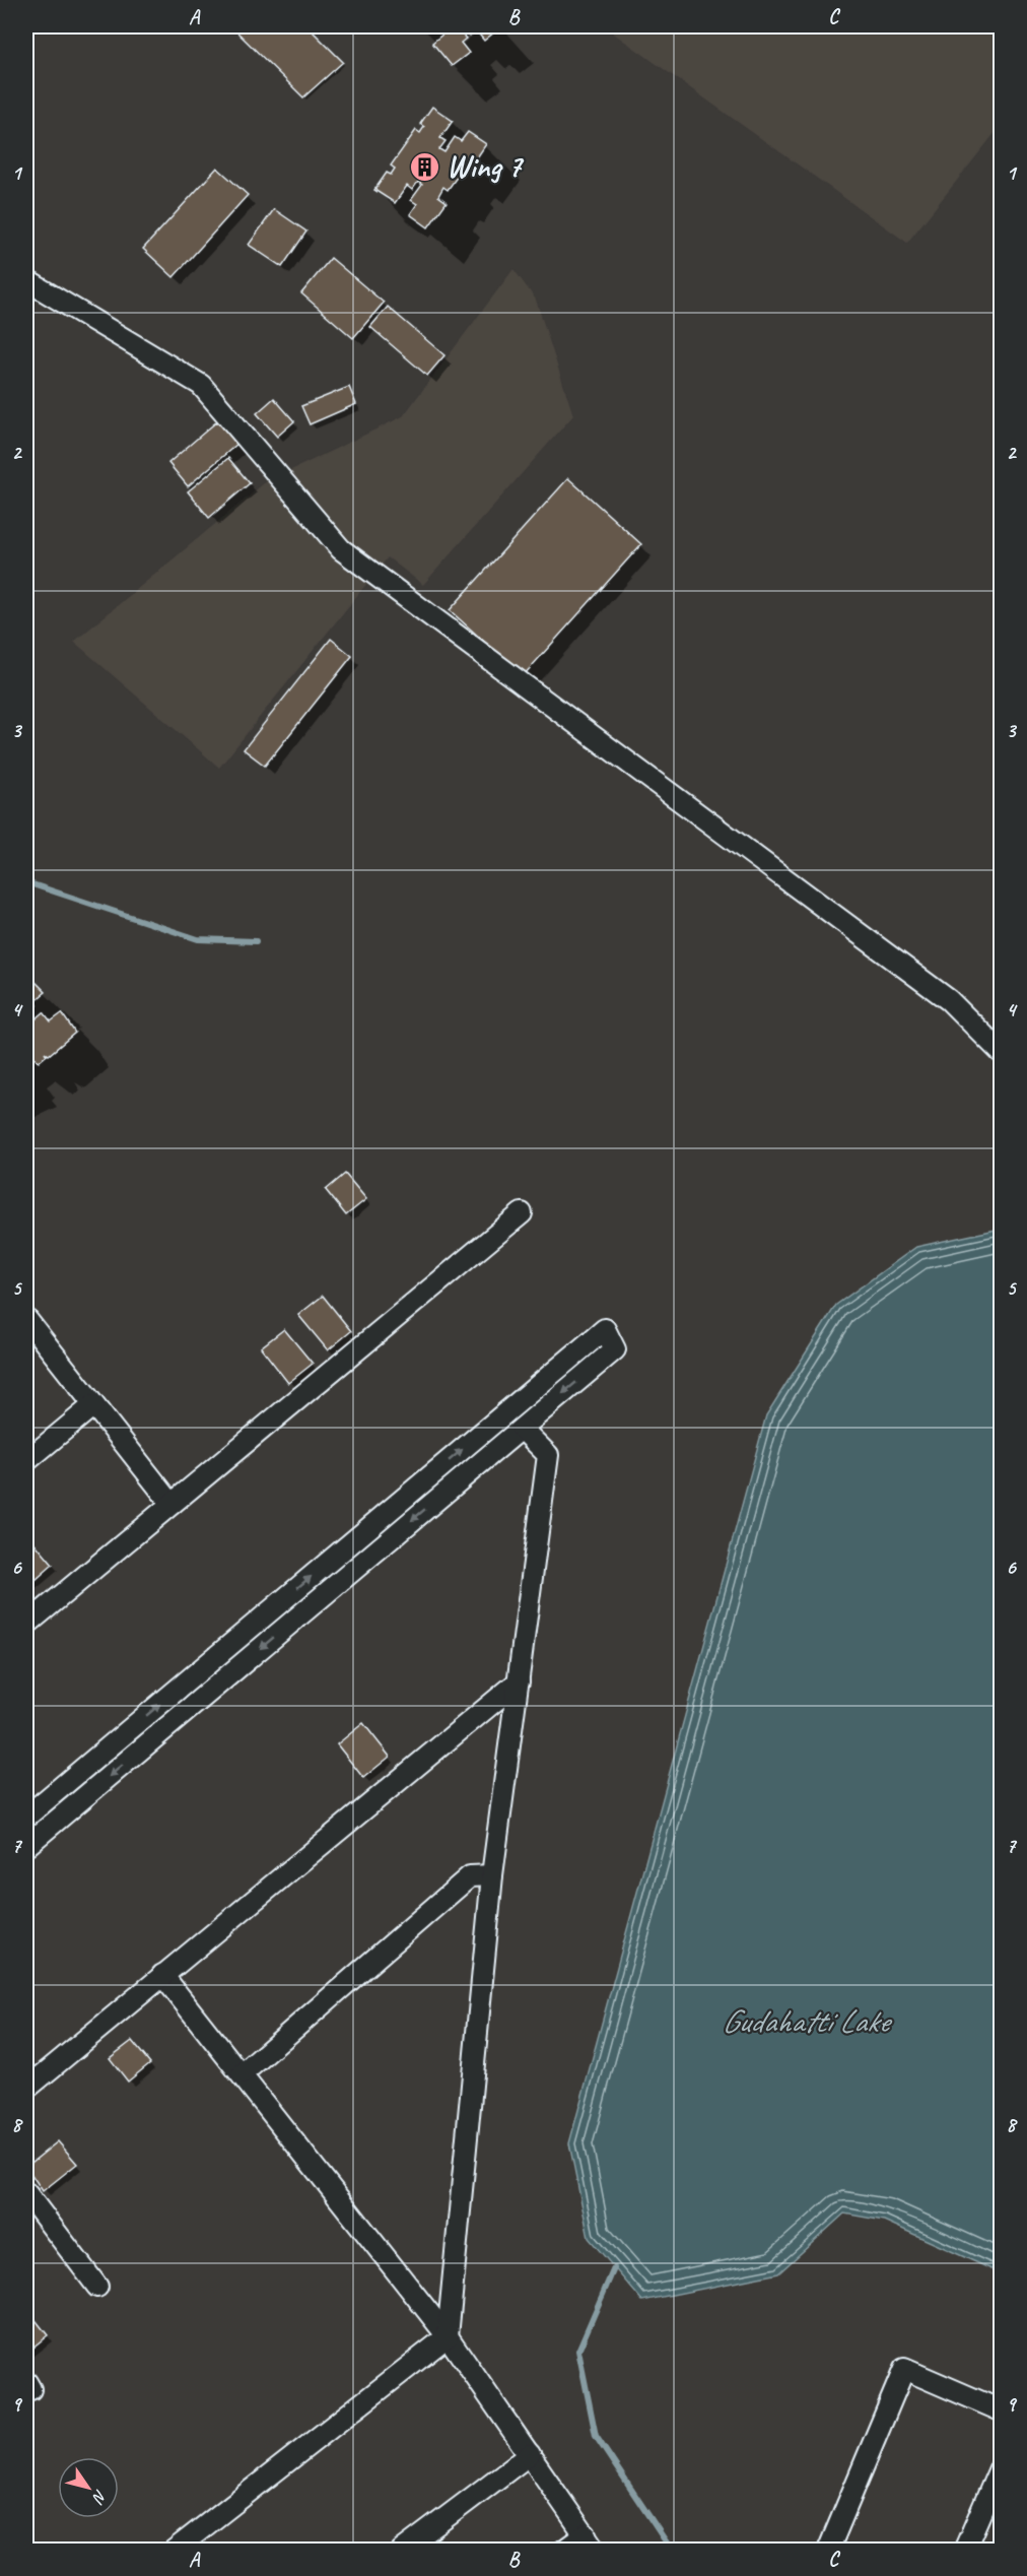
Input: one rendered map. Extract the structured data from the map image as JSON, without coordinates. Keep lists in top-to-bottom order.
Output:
{
  "water": ["Gudahatti Lake"],
  "places": {
    "building": ["Wing 7"]
  },
  "north": "bottom right",
  "grid": {
    "columns": ["A", "B", "C"],
    "rows": [
      "1",
      "2",
      "3",
      "4",
      "5",
      "6",
      "7",
      "8",
      "9"
    ]
  }
}
